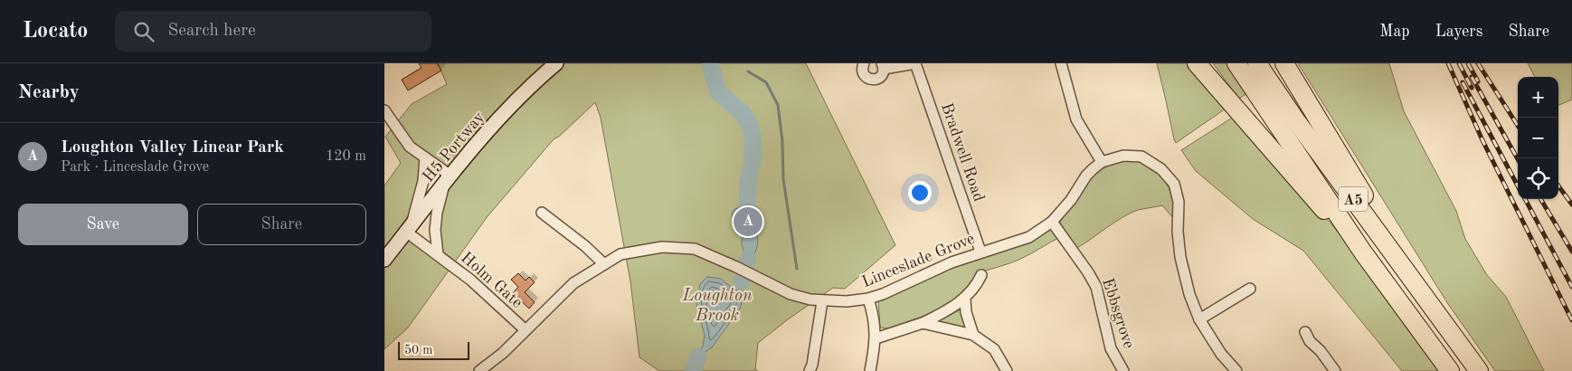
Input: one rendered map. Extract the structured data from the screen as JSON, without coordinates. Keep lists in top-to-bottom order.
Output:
{
  "streets": {
    "highway": ["A5"],
    "street": [
      "H5 Portway",
      "Bradwell Road",
      "Linceslade Grove",
      "Holm Gate",
      "Ebbsgrove"
    ]
  },
  "crossings": [
    ["H5 Portway", "Holm Gate"],
    ["Bradwell Road", "Linceslade Grove"],
    ["Linceslade Grove", "Holm Gate"],
    ["Linceslade Grove", "Ebbsgrove"]
  ],
  "water": ["Loughton Brook"],
  "scale_bar": "50 m",
  "page": {
    "header": "Locato",
    "search": "Search here",
    "nav": ["Map", "Layers", "Share"],
    "heading": "Nearby",
    "map_buttons": ["+", "−"],
    "list": [
      {
        "mark": "A",
        "name": "Loughton Valley Linear Park",
        "note": "Park · Linceslade Grove",
        "value": "120 m"
      }
    ],
    "buttons": ["Save", "Share"],
    "pins": "A",
    "scale": "50 m"
  }
}
